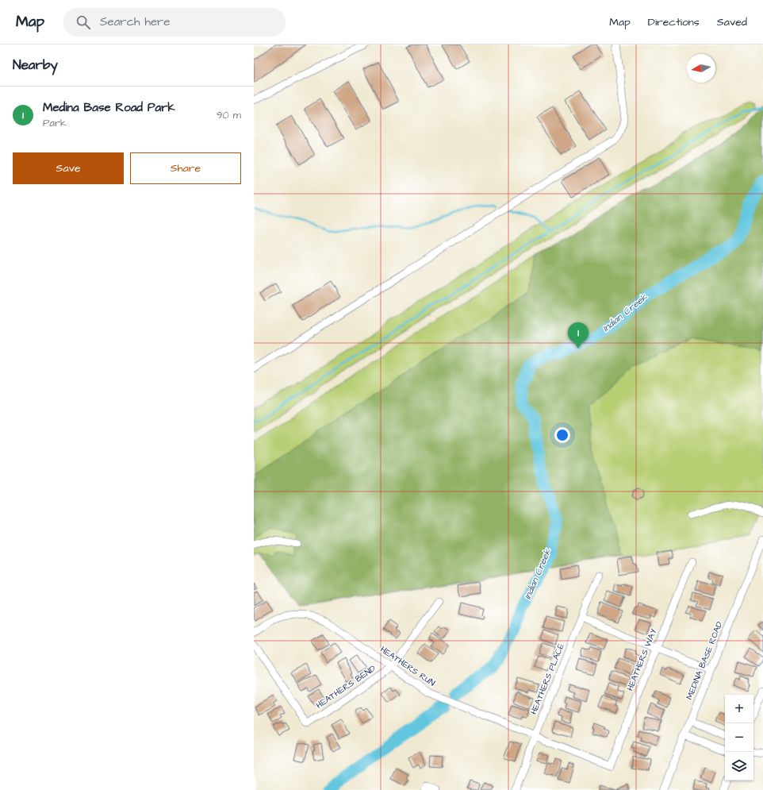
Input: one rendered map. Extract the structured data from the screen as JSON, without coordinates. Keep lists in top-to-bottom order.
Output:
{
  "streets": {
    "street": [
      "HEATHERS WAY",
      "MEDINA BASE ROAD",
      "HEATHERS RUN",
      "HEATHERS PLACE",
      "HEATHERS BEND"
    ]
  },
  "crossings": [
    ["HEATHERS WAY", "HEATHERS RUN"],
    ["HEATHERS RUN", "HEATHERS PLACE"],
    ["HEATHERS RUN", "HEATHERS BEND"]
  ],
  "water": ["Indian Creek"],
  "north": "left",
  "page": {
    "header": "Map",
    "search": "Search here",
    "nav": ["Map", "Directions", "Saved"],
    "heading": "Nearby",
    "list": [
      {
        "mark": "1",
        "name": "Medina Base Road Park",
        "note": "Park",
        "value": "90 m"
      }
    ],
    "buttons": ["Save", "Share"],
    "pins": "1",
    "map_buttons": ["+", "−"]
  }
}
